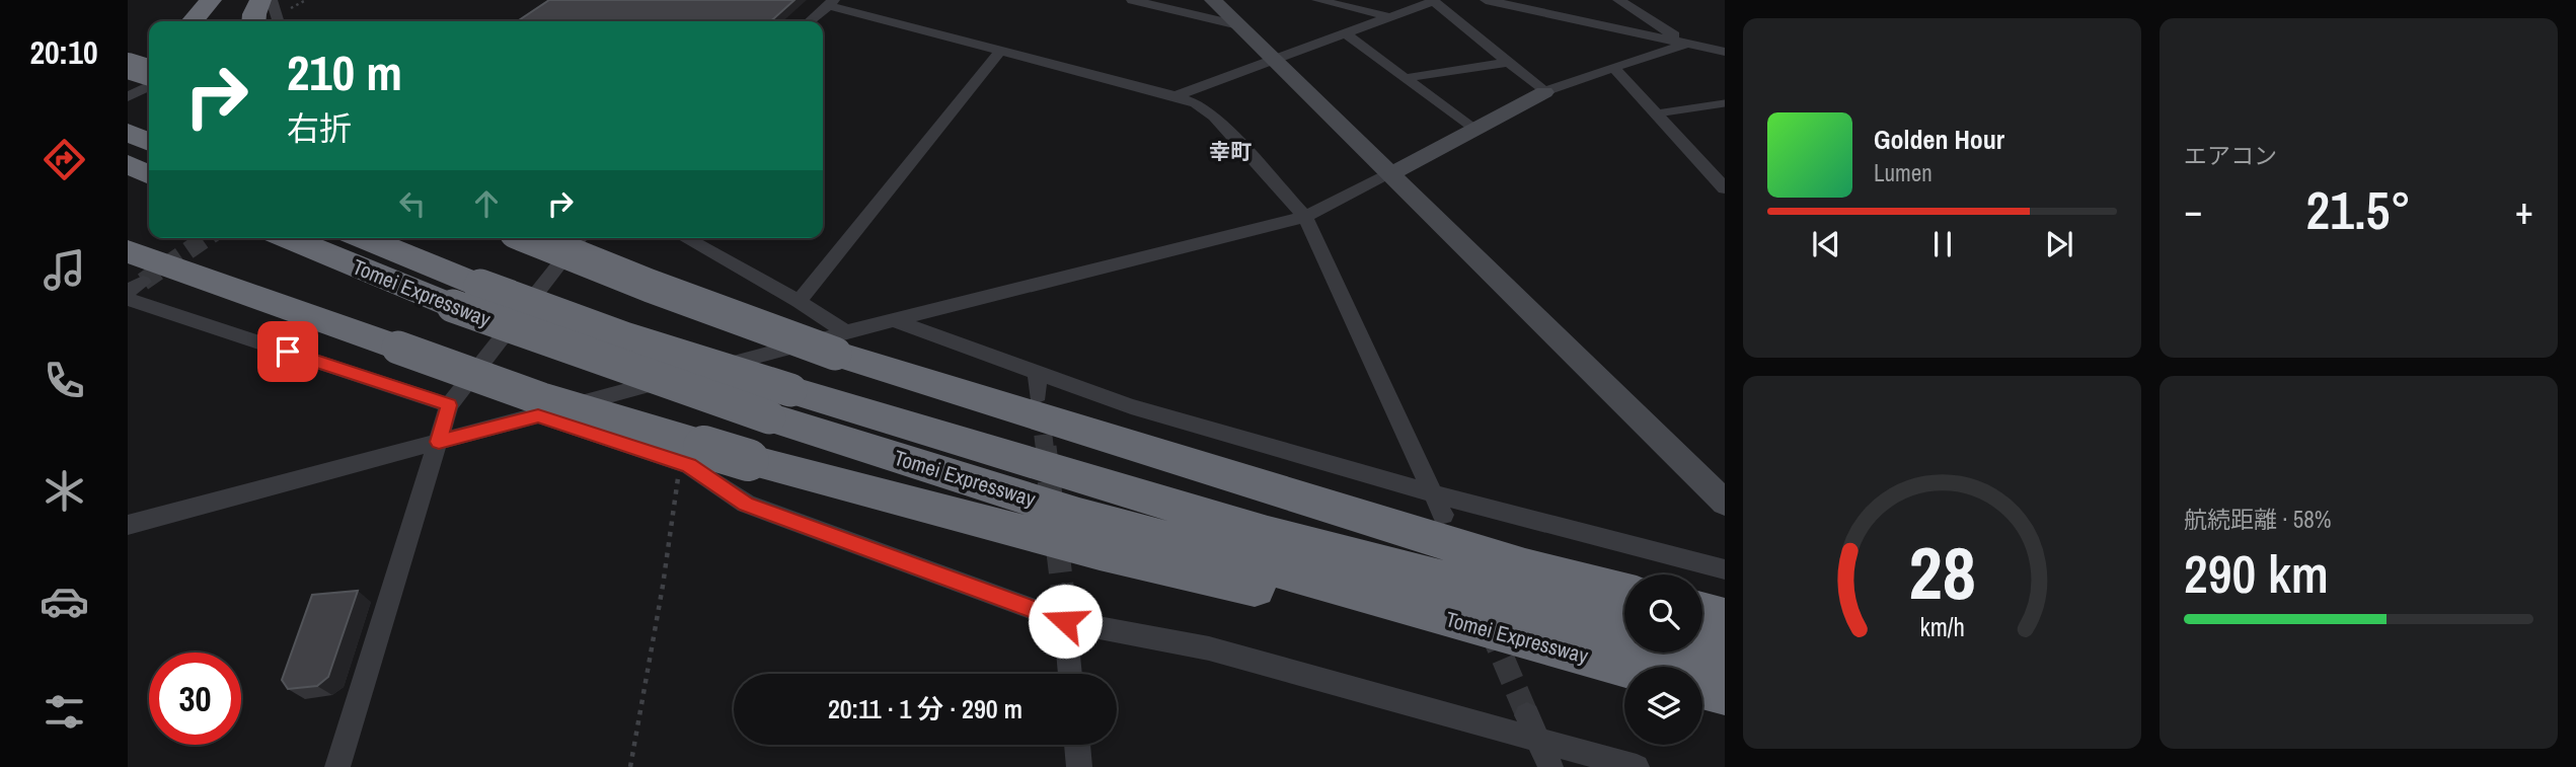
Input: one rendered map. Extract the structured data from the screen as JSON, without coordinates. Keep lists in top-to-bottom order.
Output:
{
  "streets": {
    "highway": ["Tomei Expressway"]
  },
  "districts": ["幸町"],
  "page": {
    "tabs": "20:10",
    "tile": [
      "エアコン",
      ["航続距離 · 58%", "290 km"]
    ],
    "turn": ["210 m", "右折"],
    "song": ["Golden Hour", "Lumen"],
    "heat": ["−", "21.5°", "+"],
    "limit": "30",
    "trip": "20:11 · 1 分 · 290 m",
    "gauge": ["28", "km/h"]
  }
}
